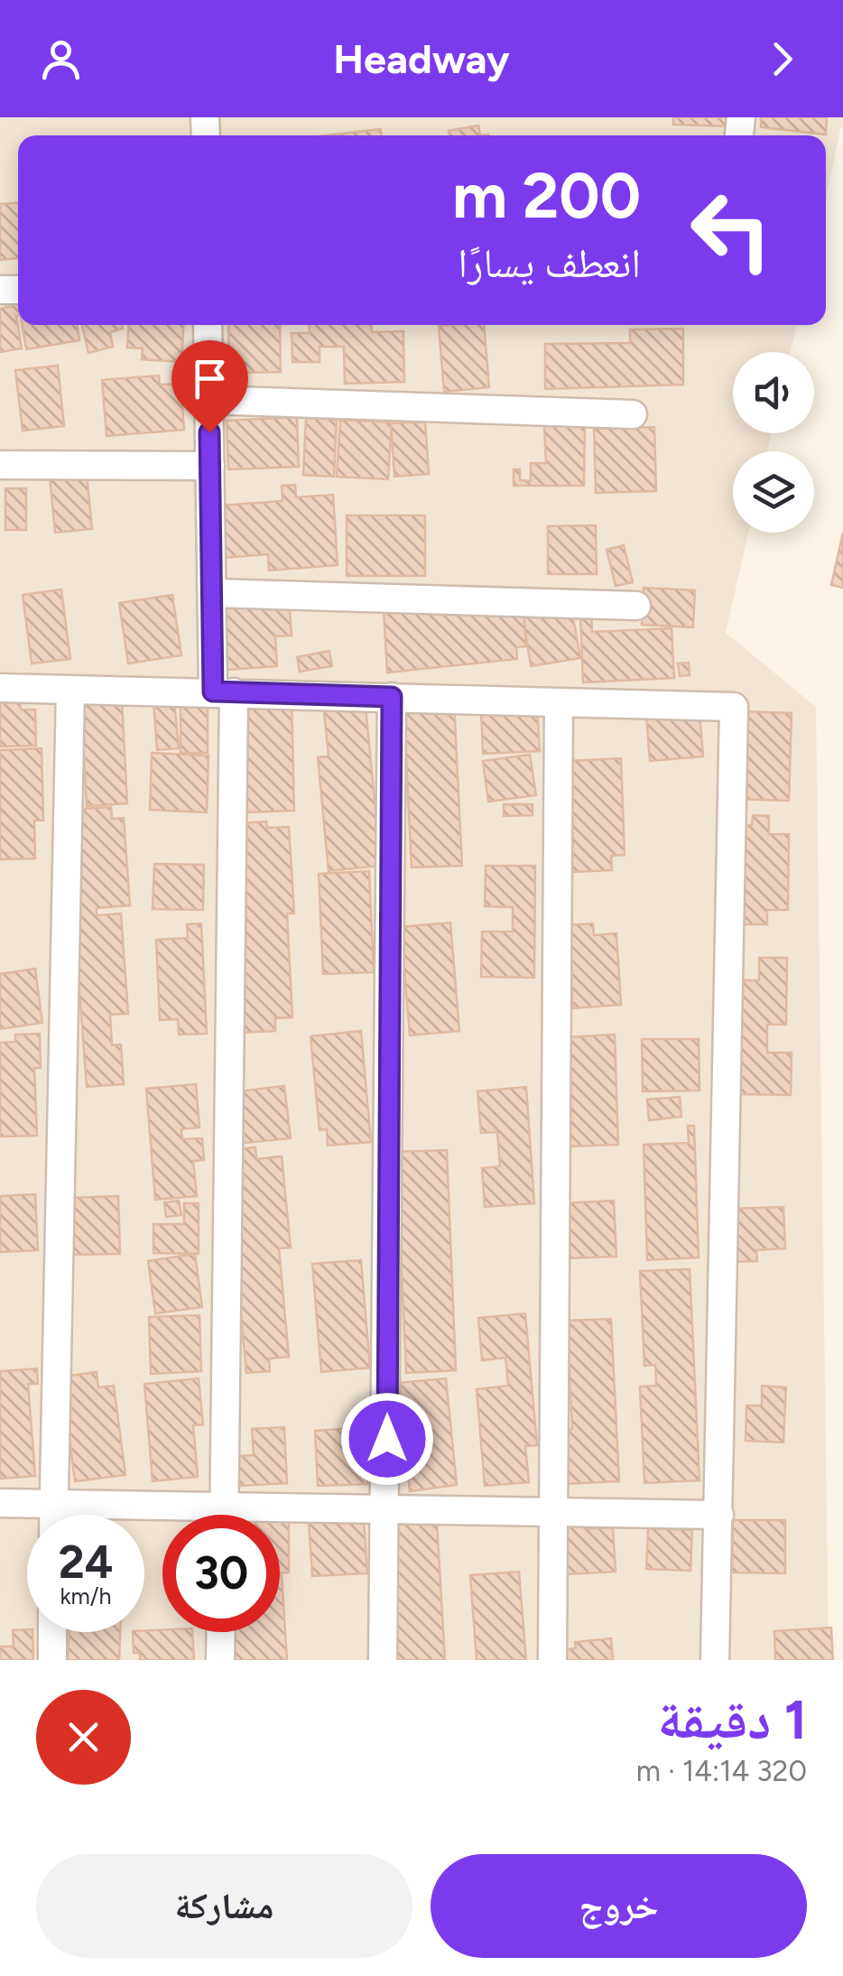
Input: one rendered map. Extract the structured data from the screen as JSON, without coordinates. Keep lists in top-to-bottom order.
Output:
{
  "page": {
    "header": "Headway",
    "turn": ["200 m", "انعطف يسارًا"],
    "speed": "24 km/h",
    "limit": "30",
    "heading": ["1 دقيقة", "320 m · 14:14"],
    "buttons": ["خروج", "مشاركة"]
  }
}
